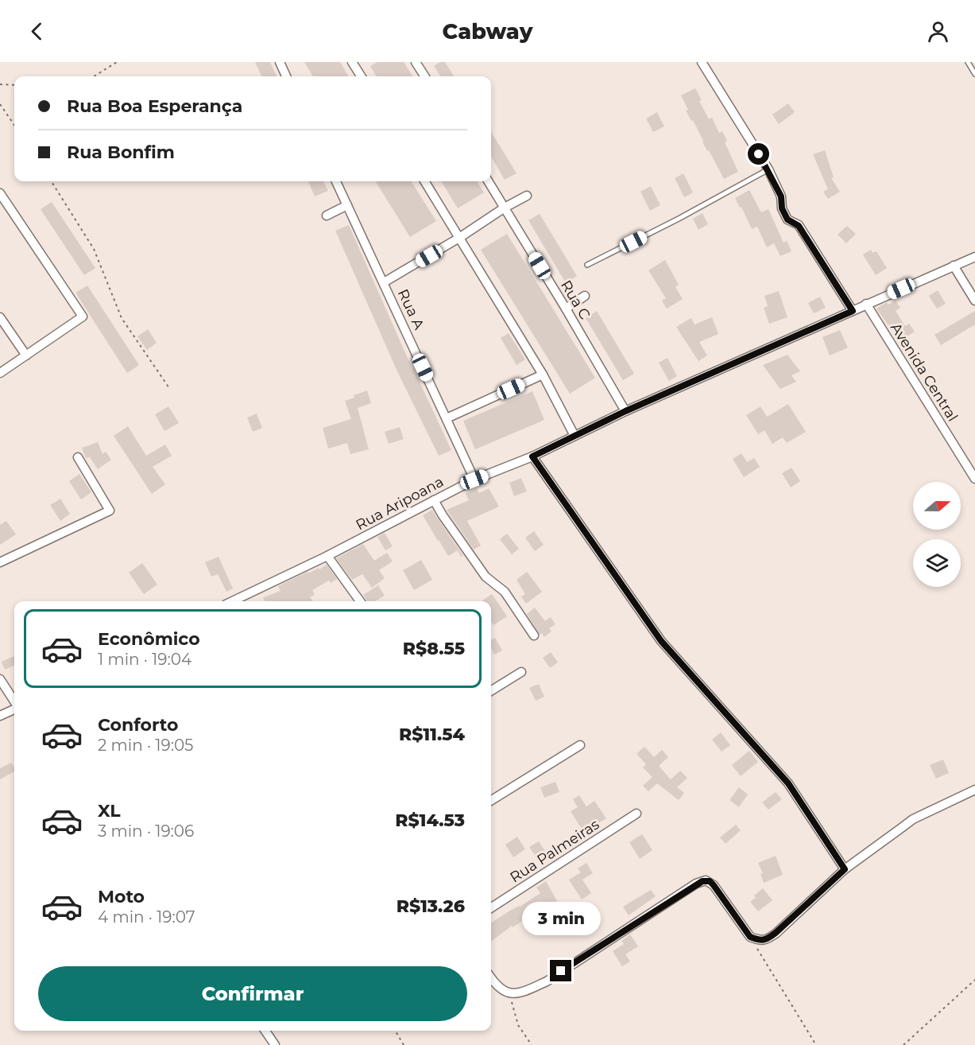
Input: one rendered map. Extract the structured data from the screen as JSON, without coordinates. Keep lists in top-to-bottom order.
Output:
{
  "streets": {
    "street": [
      "Rua C",
      "Rua A",
      "Avenida Central",
      "Rua Aripoana",
      "Rua Palmeiras"
    ]
  },
  "crossings": [
    ["Rua C", "Rua Aripoana"],
    ["Rua A", "Rua Aripoana"],
    ["Avenida Central", "Rua Aripoana"]
  ],
  "north": "right",
  "page": {
    "header": "Cabway",
    "banner": ["Rua Boa Esperança", "Rua Bonfim"],
    "list": [
      {
        "name": "Econômico",
        "note": "1 min · 19:04",
        "value": "R$8.55"
      },
      {
        "name": "Conforto",
        "note": "2 min · 19:05",
        "value": "R$11.54"
      },
      {
        "name": "XL",
        "note": "3 min · 19:06",
        "value": "R$14.53"
      },
      {
        "name": "Moto",
        "note": "4 min · 19:07",
        "value": "R$13.26"
      }
    ],
    "bubble": "3 min",
    "buttons": "Confirmar"
  }
}
